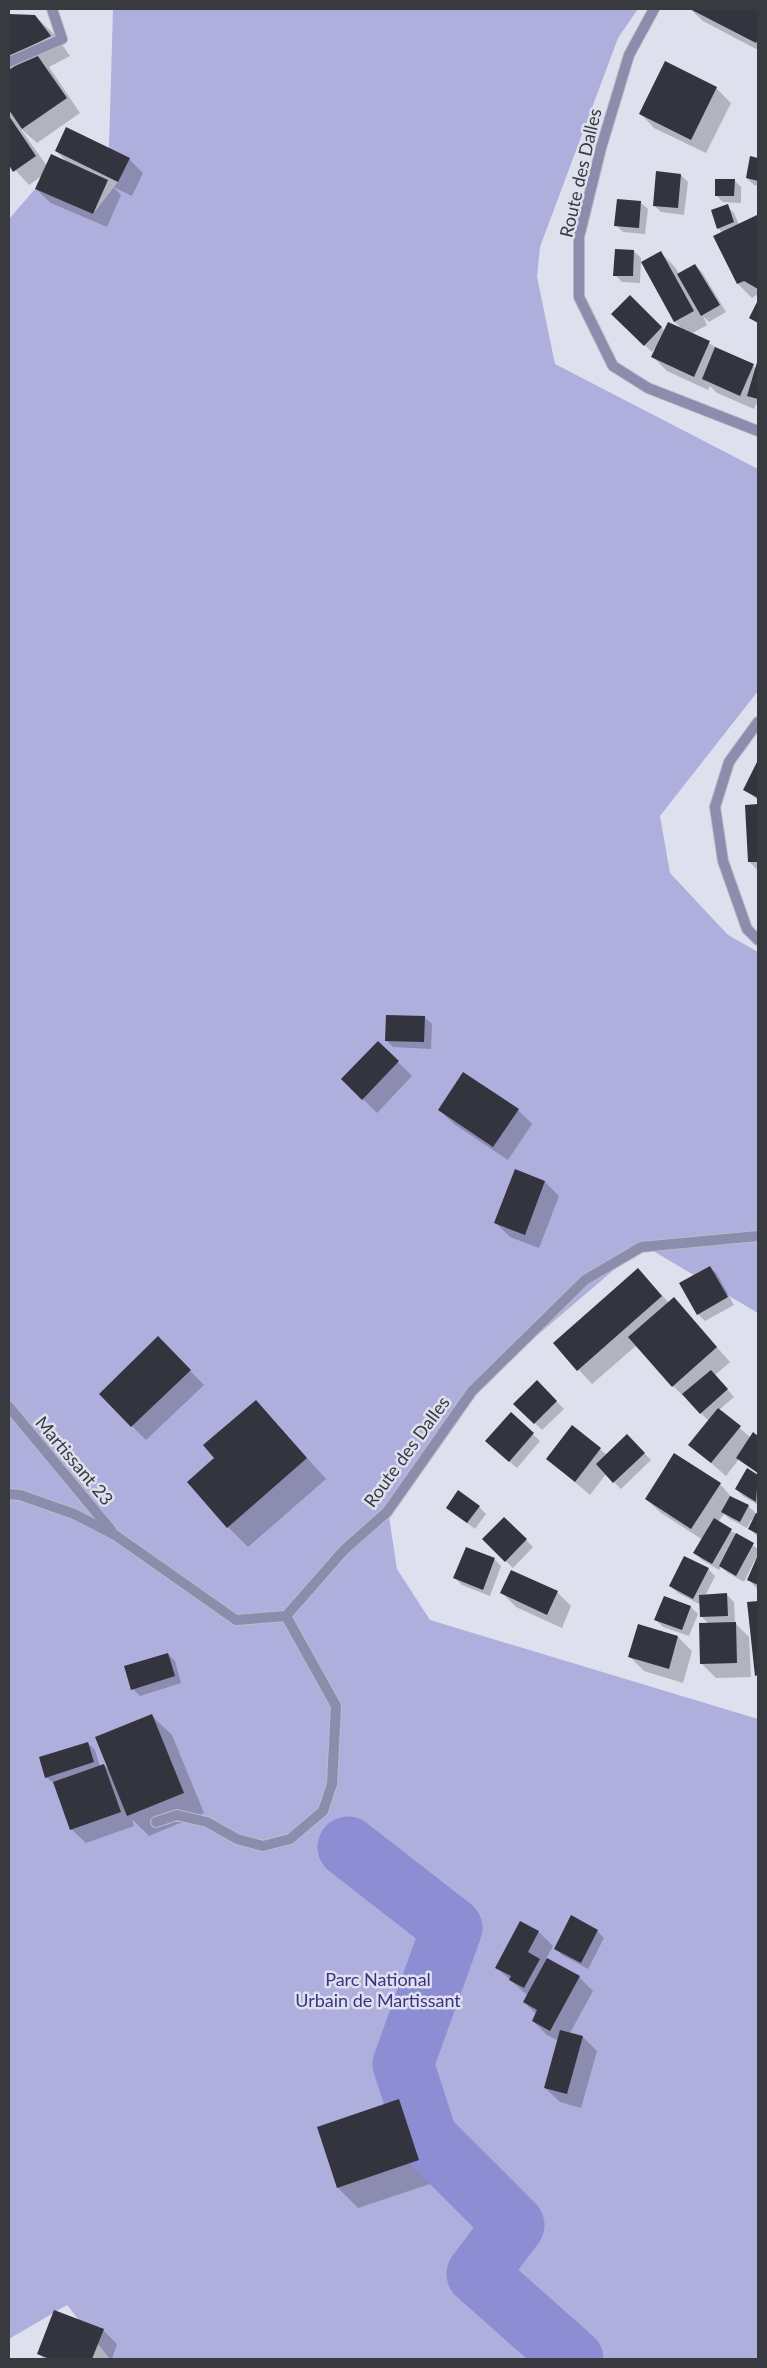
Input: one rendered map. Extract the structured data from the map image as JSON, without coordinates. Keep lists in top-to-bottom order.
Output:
{
  "streets": {
    "street": ["Route des Dalles", "Martissant 23"]
  },
  "parks": ["Parc National Urbain de Martissant"]
}
